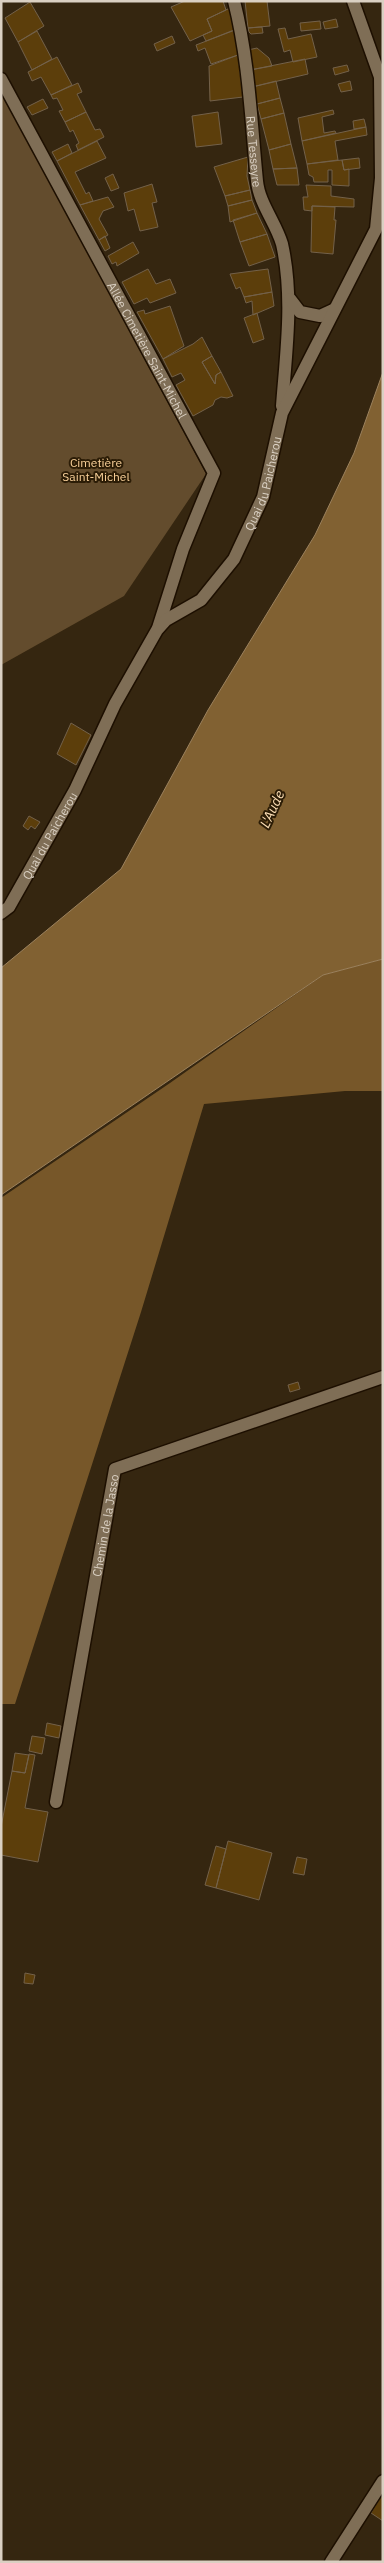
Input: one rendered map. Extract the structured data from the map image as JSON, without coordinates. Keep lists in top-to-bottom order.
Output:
{
  "streets": {
    "street": [
      "Rue Tesseyre",
      "Allée Cimetière Saint-Michel",
      "Quai du Paicherou",
      "Chemin de la Jasso"
    ]
  },
  "crossings": [
    ["Rue Tesseyre", "Quai du Paicherou"],
    ["Allée Cimetière Saint-Michel", "Quai du Paicherou"]
  ],
  "water": ["L'Aude"],
  "parks": ["Cimetière Saint-Michel"]
}
